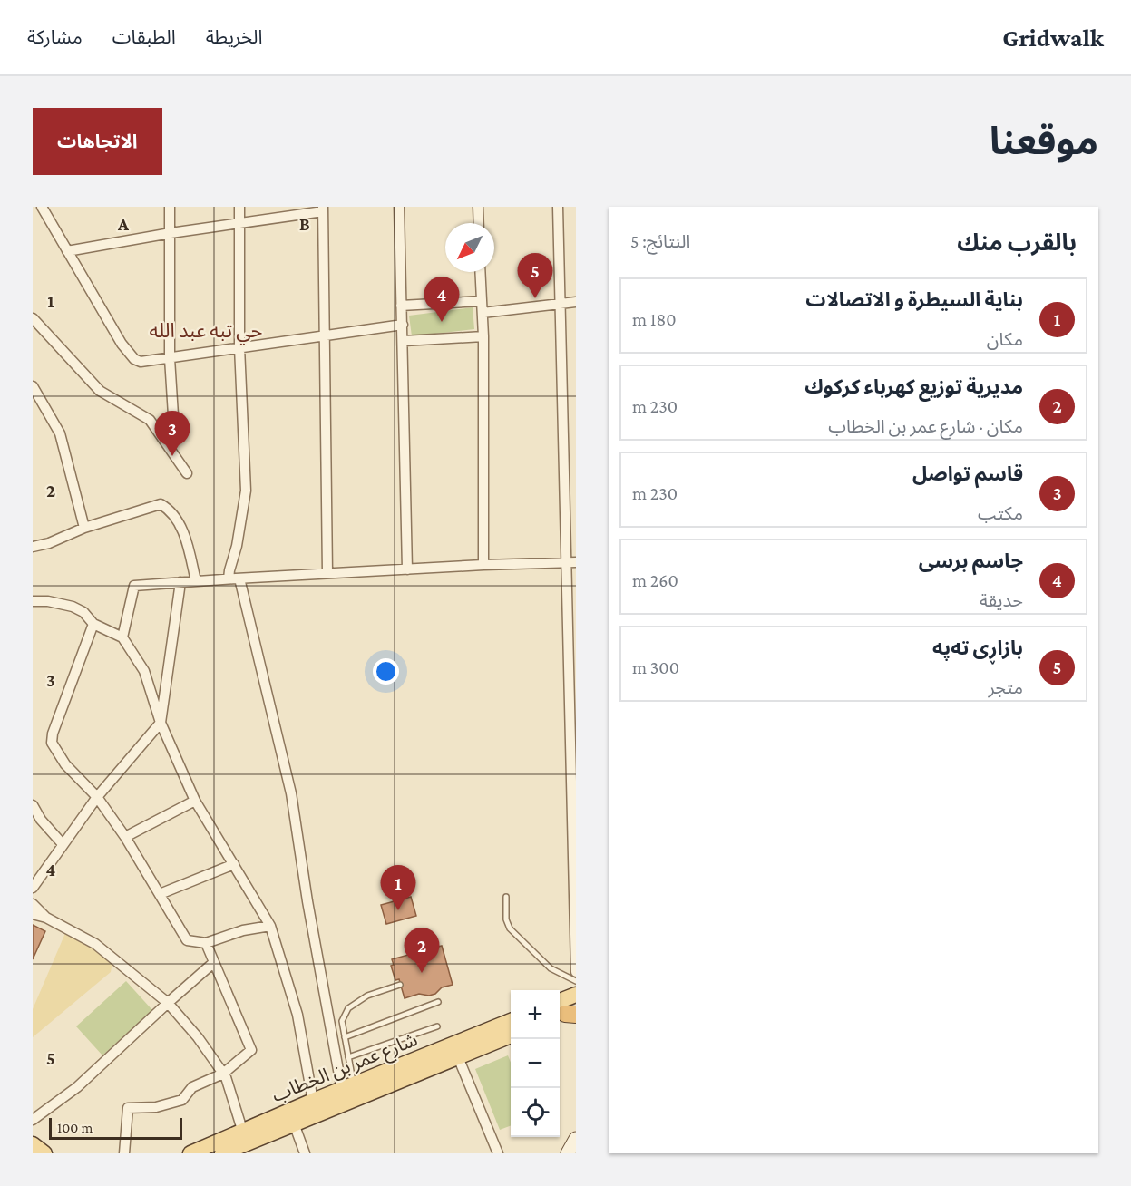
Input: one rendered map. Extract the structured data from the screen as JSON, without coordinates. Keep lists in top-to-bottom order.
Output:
{
  "streets": {
    "main road": ["شارع عمر بن الخطاب"]
  },
  "districts": ["حي تبه عبد الله"],
  "scale_bar": "100 m",
  "north": "bottom left",
  "page": {
    "header": "Gridwalk",
    "nav": ["الخريطة", "الطبقات", "مشاركة"],
    "title": "موقعنا",
    "buttons": "الاتجاهات",
    "heading": ["بالقرب منك", "النتائج: 5"],
    "pins": [
      "5",
      "4",
      "3",
      "1",
      "2"
    ],
    "list": [
      {
        "mark": "1",
        "name": "بناية السيطرة و الاتصالات",
        "note": "مكان",
        "value": "180 m"
      },
      {
        "mark": "2",
        "name": "مديرية توزيع كهرباء كركوك",
        "note": "مكان · شارع عمر بن الخطاب",
        "value": "230 m"
      },
      {
        "mark": "3",
        "name": "قاسم تواصل",
        "note": "مكتب",
        "value": "230 m"
      },
      {
        "mark": "4",
        "name": "جاسم برسی",
        "note": "حديقة",
        "value": "260 m"
      },
      {
        "mark": "5",
        "name": "بازاڕی تەپە",
        "note": "متجر",
        "value": "300 m"
      }
    ],
    "map_buttons": ["+", "−"],
    "scale": "100 m"
  },
  "grid": {
    "columns": ["A", "B"],
    "rows": [
      "1",
      "2",
      "3",
      "4",
      "5"
    ]
  }
}
